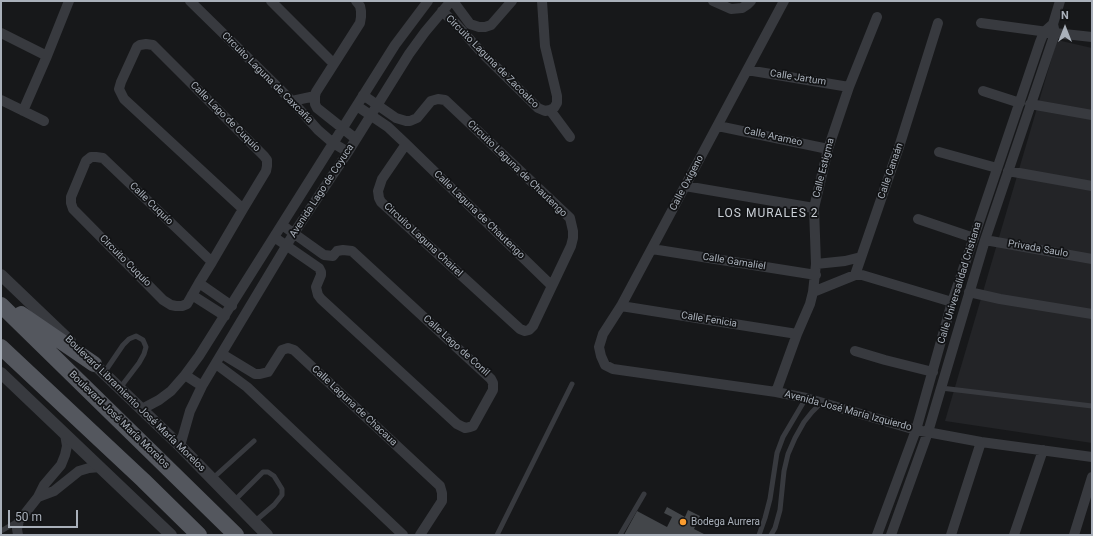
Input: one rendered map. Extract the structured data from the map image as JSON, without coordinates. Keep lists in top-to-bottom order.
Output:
{
  "streets": {
    "main road": ["Boulevard José María Morelos"],
    "street": [
      "Circuito Laguna de Zacoalco",
      "Circuito Laguna de Caxcaña",
      "Calle Jartum",
      "Calle Lago de Cuquío",
      "Calle Arameo",
      "Calle Estigma",
      "Circuito Laguna de Chautengo",
      "Calle Canaán",
      "Calle Oxígeno",
      "Avenida Lago de Coyuca",
      "Calle Cuquío",
      "Calle Laguna de Chautengo",
      "Circuito Laguna Chairel",
      "Privada Saulo",
      "Circuito Cuquío",
      "Calle Gamaliel",
      "Calle Universalidad Cristiana",
      "Calle Fenicia",
      "Calle Lago de Conil",
      "Boulevard Libramiento José María Morelos",
      "Calle Laguna de Chacaua",
      "Avenida José María Izquierdo"
    ]
  },
  "crossings": [
    ["Circuito Laguna de Zacoalco", "Avenida Lago de Coyuca"],
    ["Circuito Laguna de Caxcaña", "Avenida Lago de Coyuca"],
    ["Calle Jartum", "Calle Estigma"],
    ["Calle Jartum", "Calle Oxígeno"],
    ["Calle Lago de Cuquío", "Calle Cuquío"],
    ["Calle Lago de Cuquío", "Circuito Cuquío"],
    ["Calle Arameo", "Calle Estigma"],
    ["Calle Arameo", "Calle Oxígeno"],
    ["Calle Estigma", "Calle Gamaliel"],
    ["Calle Estigma", "Calle Fenicia"],
    ["Calle Estigma", "Avenida José María Izquierdo"],
    ["Circuito Laguna de Chautengo", "Avenida Lago de Coyuca"],
    ["Circuito Laguna de Chautengo", "Calle Laguna de Chautengo"],
    ["Circuito Laguna de Chautengo", "Circuito Laguna Chairel"],
    ["Calle Oxígeno", "Calle Gamaliel"],
    ["Calle Oxígeno", "Calle Fenicia"],
    ["Calle Oxígeno", "Avenida José María Izquierdo"],
    ["Avenida Lago de Coyuca", "Circuito Cuquío"],
    ["Avenida Lago de Coyuca", "Calle Lago de Conil"],
    ["Avenida Lago de Coyuca", "Boulevard Libramiento José María Morelos"],
    ["Calle Cuquío", "Circuito Cuquío"],
    ["Calle Laguna de Chautengo", "Circuito Laguna Chairel"],
    ["Privada Saulo", "Calle Universalidad Cristiana"],
    ["Calle Universalidad Cristiana", "Avenida José María Izquierdo"]
  ],
  "districts": ["LOS MURALES 2"],
  "places": ["Bodega Aurrera"],
  "scale_bar": "50 m",
  "north": "top"
}
